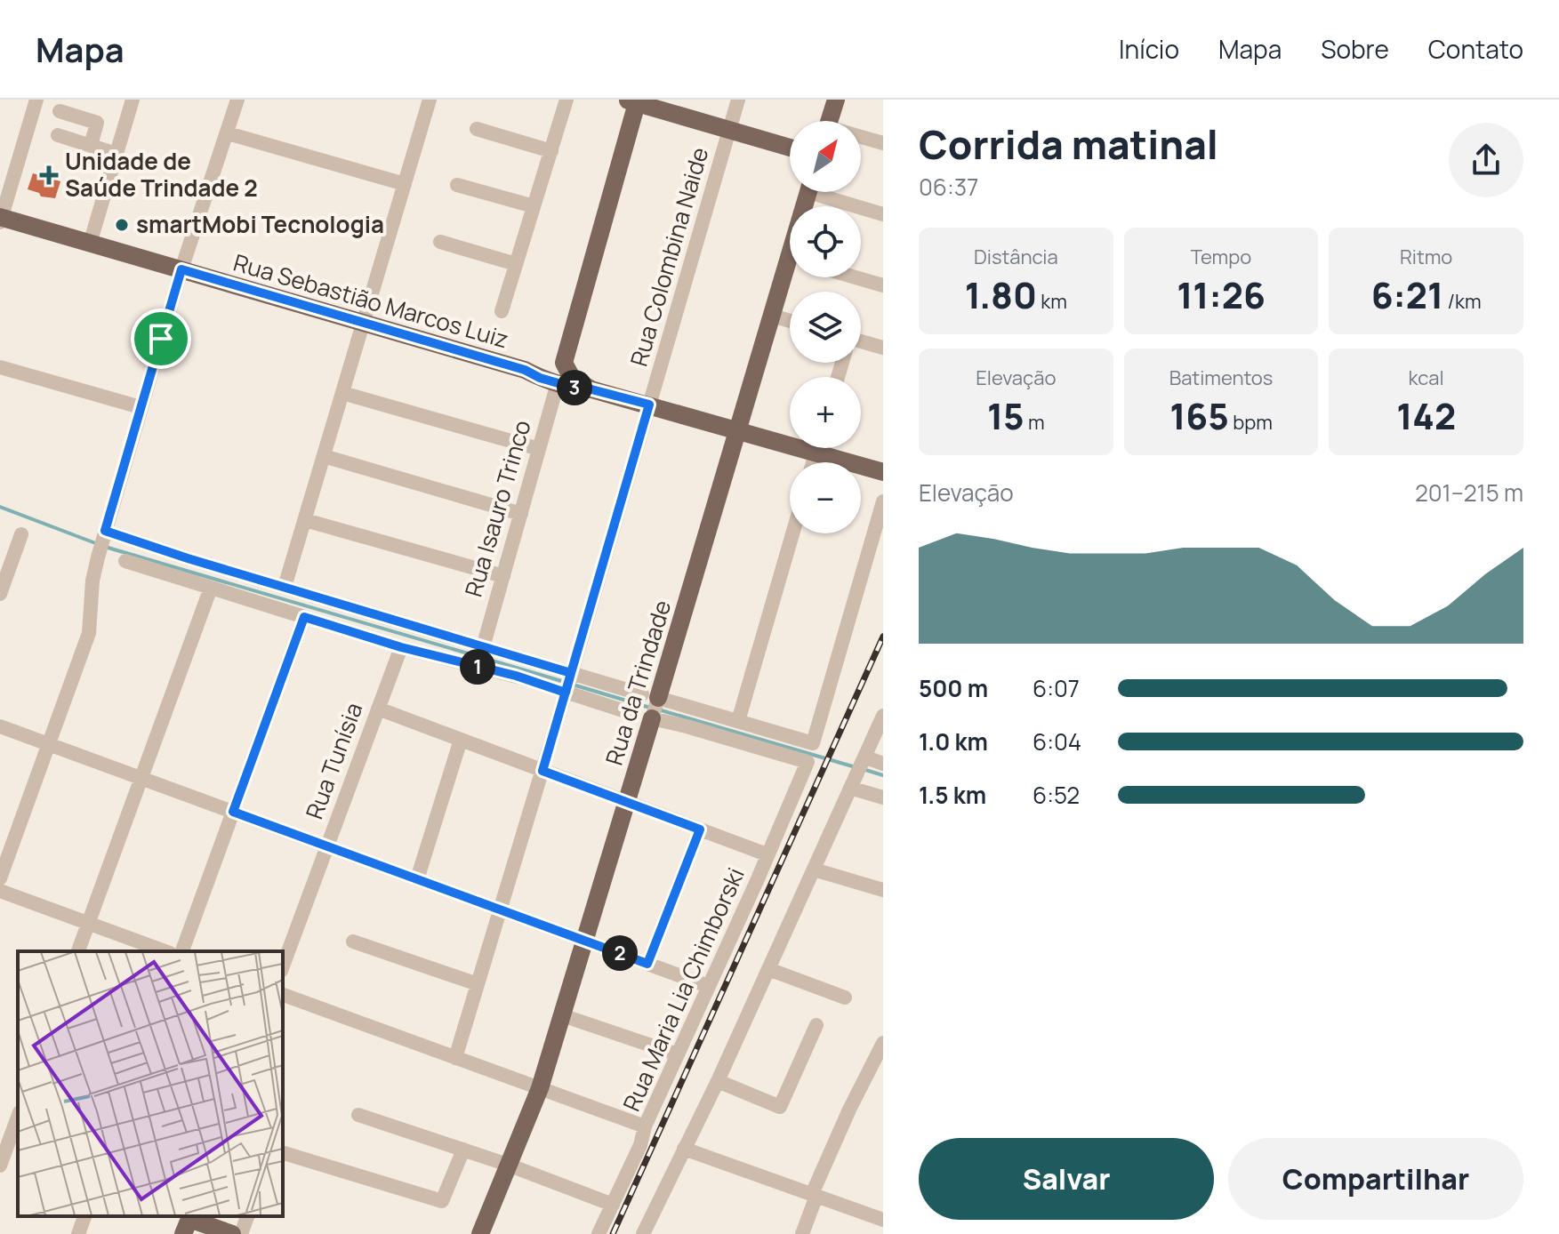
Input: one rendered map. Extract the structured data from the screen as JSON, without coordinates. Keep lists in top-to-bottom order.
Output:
{
  "streets": {
    "main road": ["Rua Sebastião Marcos Luiz", "Rua da Trindade"],
    "street": [
      "Rua Colombina Naide",
      "Rua Isauro Trinco",
      "Rua Tunísia",
      "Rua Maria Lia Chimborski"
    ]
  },
  "crossings": [
    ["Rua Colombina Naide", "Rua Sebastião Marcos Luiz"],
    ["Rua Sebastião Marcos Luiz", "Rua Isauro Trinco"],
    ["Rua Sebastião Marcos Luiz", "Rua da Trindade"],
    ["Rua da Trindade", "Rua Maria Lia Chimborski"]
  ],
  "places": {
    "health": ["Unidade de Saúde Trindade 2"],
    "other": ["smartMobi Tecnologia"]
  },
  "north": "top right",
  "page": {
    "header": "Mapa",
    "nav": [
      "Início",
      "Mapa",
      "Sobre",
      "Contato"
    ],
    "heading": ["Corrida matinal", "06:37"],
    "map_buttons": ["+", "−"],
    "stats": [
      ["Distância", "1.80 km"],
      ["Tempo", "11:26"],
      ["Ritmo", "6:21 /km"],
      ["Elevação", "15 m"],
      ["Batimentos", "165 bpm"],
      ["kcal", "142"]
    ],
    "pins": ["3", "1", "2"],
    "chart": ["Elevação", "201–215 m"],
    "list": [
      {
        "name": "500 m",
        "note": "6:07"
      },
      {
        "name": "1.0 km",
        "note": "6:04"
      },
      {
        "name": "1.5 km",
        "note": "6:52"
      }
    ],
    "buttons": ["Salvar", "Compartilhar"]
  }
}
